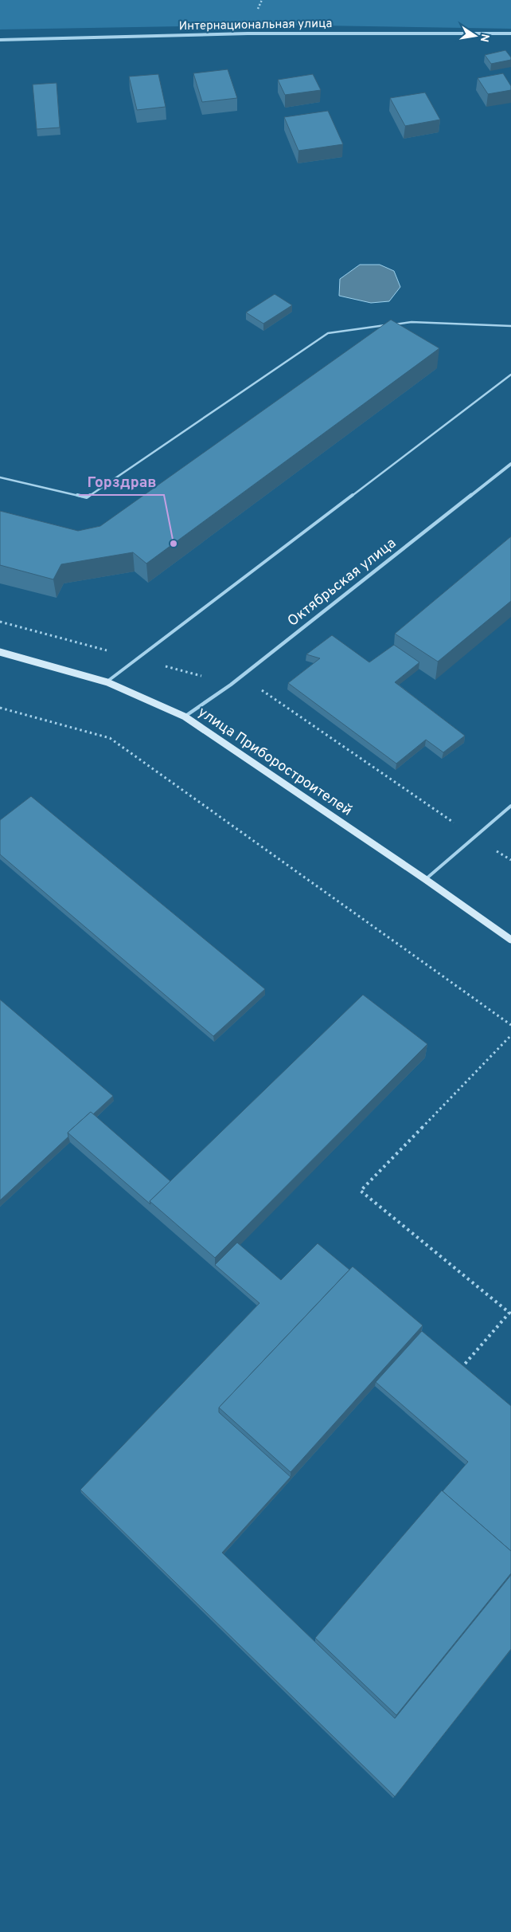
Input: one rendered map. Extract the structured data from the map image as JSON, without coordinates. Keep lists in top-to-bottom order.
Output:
{
  "streets": {
    "street": ["Интернациональная улица", "Октябрьская улица", "улица Приборостроителей"]
  },
  "crossings": [
    ["Октябрьская улица", "улица Приборостроителей"]
  ],
  "places": ["Горздрав"],
  "north": "right"
}
